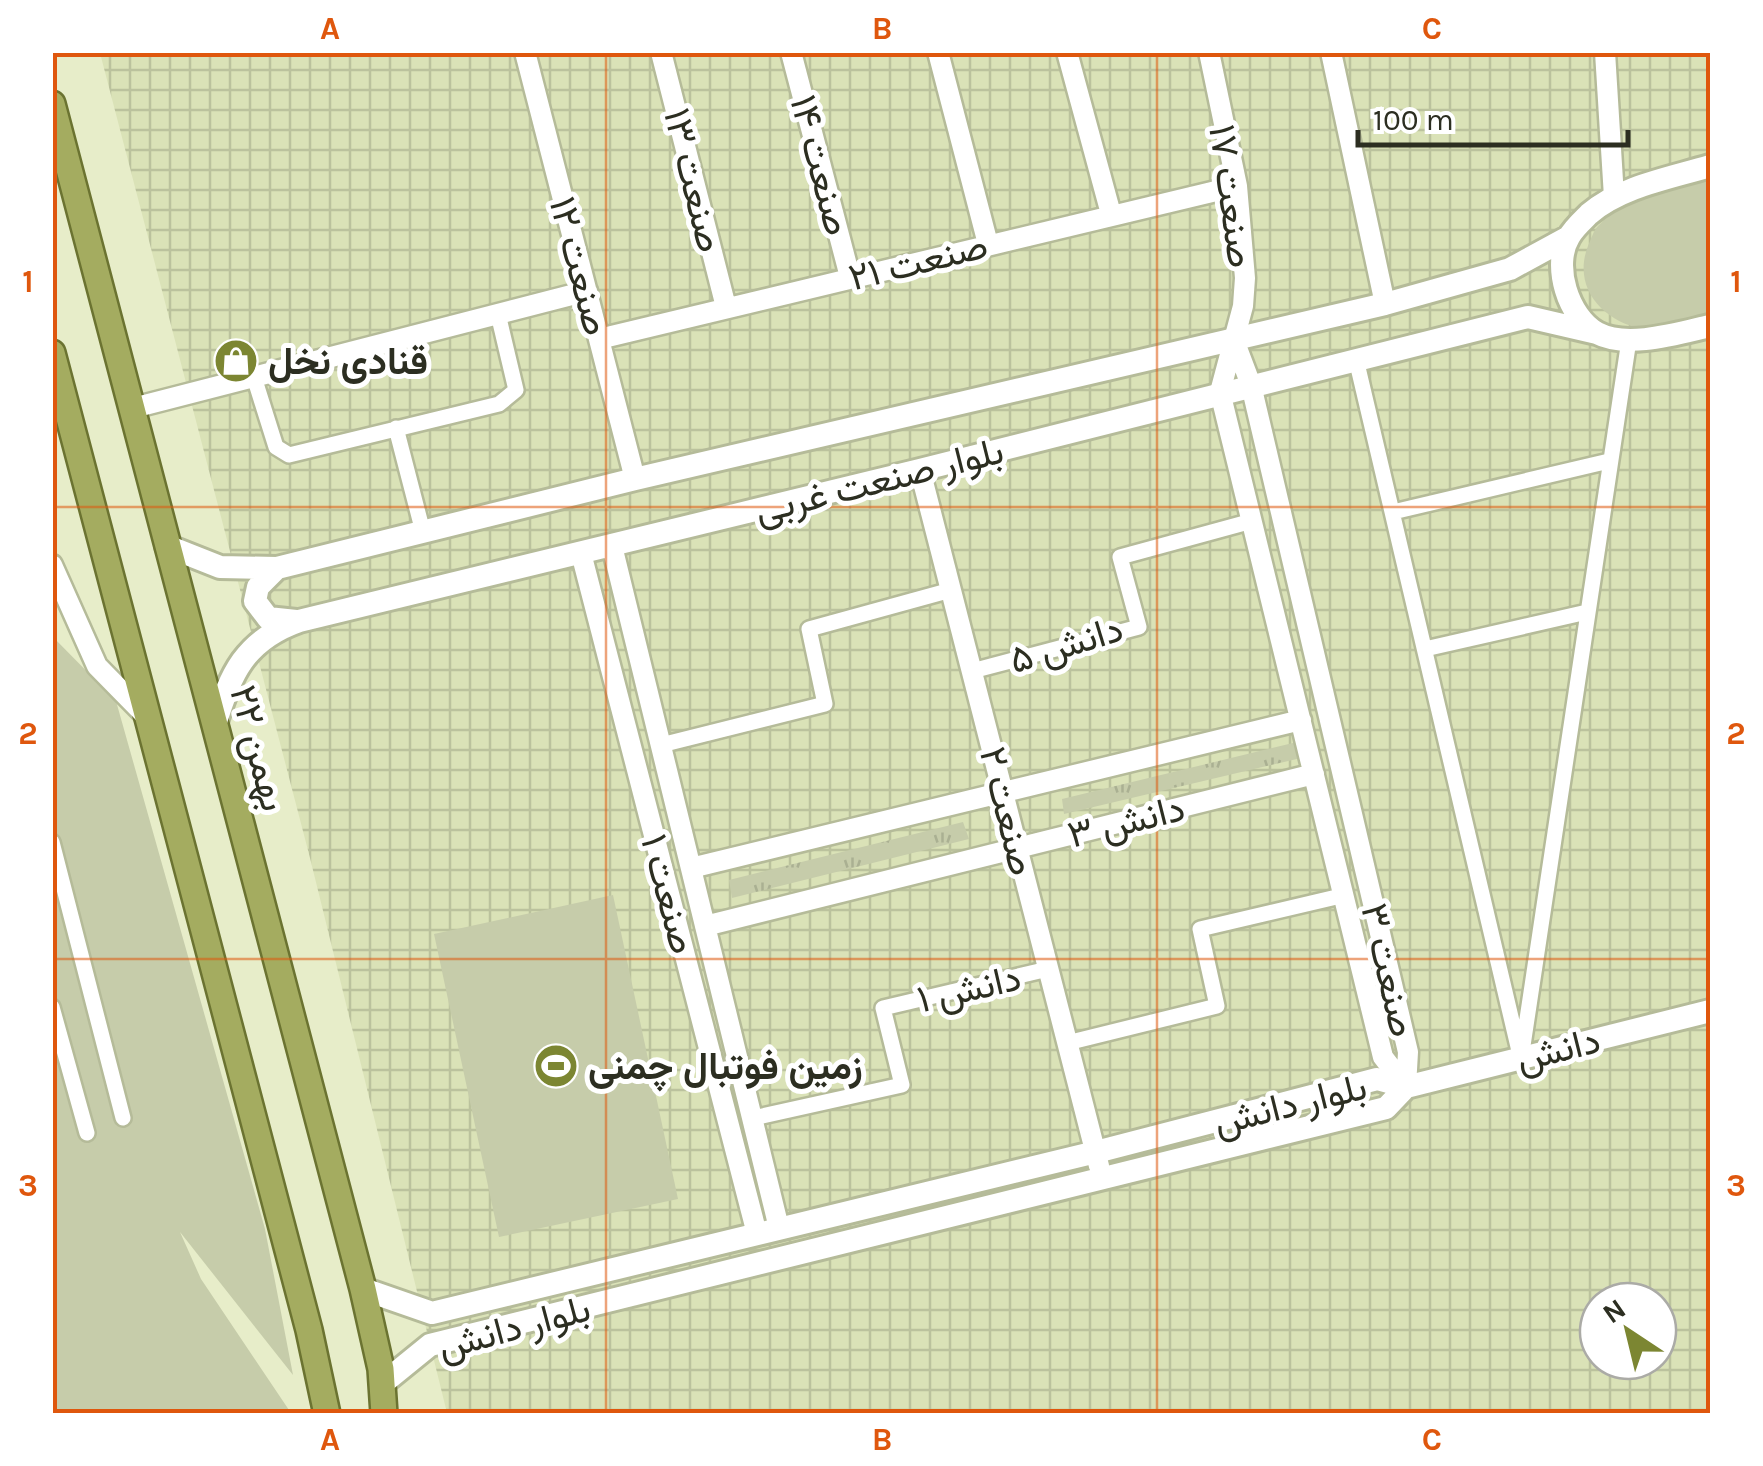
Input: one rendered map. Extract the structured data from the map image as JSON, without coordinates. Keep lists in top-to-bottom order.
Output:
{
  "streets": {
    "highway": ["۲۲ بهمن"],
    "main road": ["بلوار صنعت غربی", "دانش", "بلوار دانش"],
    "street": [
      "صنعت ۱۴",
      "صنعت ۱۳",
      "صنعت ۱۷",
      "صنعت ۲۱",
      "صنعت ۱۲",
      "دانش ۵",
      "صنعت ۲",
      "دانش ۳",
      "صنعت ۱",
      "صنعت ۳",
      "دانش ۱"
    ]
  },
  "crossings": [
    ["صنعت ۱۴", "صنعت ۲۱"],
    ["صنعت ۱۳", "صنعت ۲۱"],
    ["صنعت ۱۷", "صنعت ۲۱"],
    ["صنعت ۱۷", "بلوار صنعت غربی"],
    ["صنعت ۱۷", "صنعت ۳"],
    ["صنعت ۲۱", "صنعت ۱۲"],
    ["صنعت ۱۲", "بلوار صنعت غربی"],
    ["بلوار صنعت غربی", "۲۲ بهمن"],
    ["بلوار صنعت غربی", "صنعت ۲"],
    ["بلوار صنعت غربی", "صنعت ۱"],
    ["بلوار صنعت غربی", "صنعت ۳"],
    ["دانش ۵", "صنعت ۲"],
    ["دانش ۵", "صنعت ۳"],
    ["۲۲ بهمن", "بلوار دانش"],
    ["صنعت ۲", "دانش ۳"],
    ["صنعت ۲", "دانش ۱"],
    ["صنعت ۲", "بلوار دانش"],
    ["دانش ۳", "صنعت ۱"],
    ["دانش ۳", "صنعت ۳"],
    ["صنعت ۱", "دانش ۱"],
    ["صنعت ۱", "بلوار دانش"],
    ["صنعت ۳", "دانش"],
    ["صنعت ۳", "بلوار دانش"],
    ["دانش", "بلوار دانش"]
  ],
  "places": {
    "shop": ["قنادی نخل"],
    "sports": ["زمین فوتبال چمنی"]
  },
  "scale_bar": "100 m",
  "north": "top left",
  "grid": {
    "columns": ["A", "B", "C"],
    "rows": ["1", "2", "3"]
  }
}
